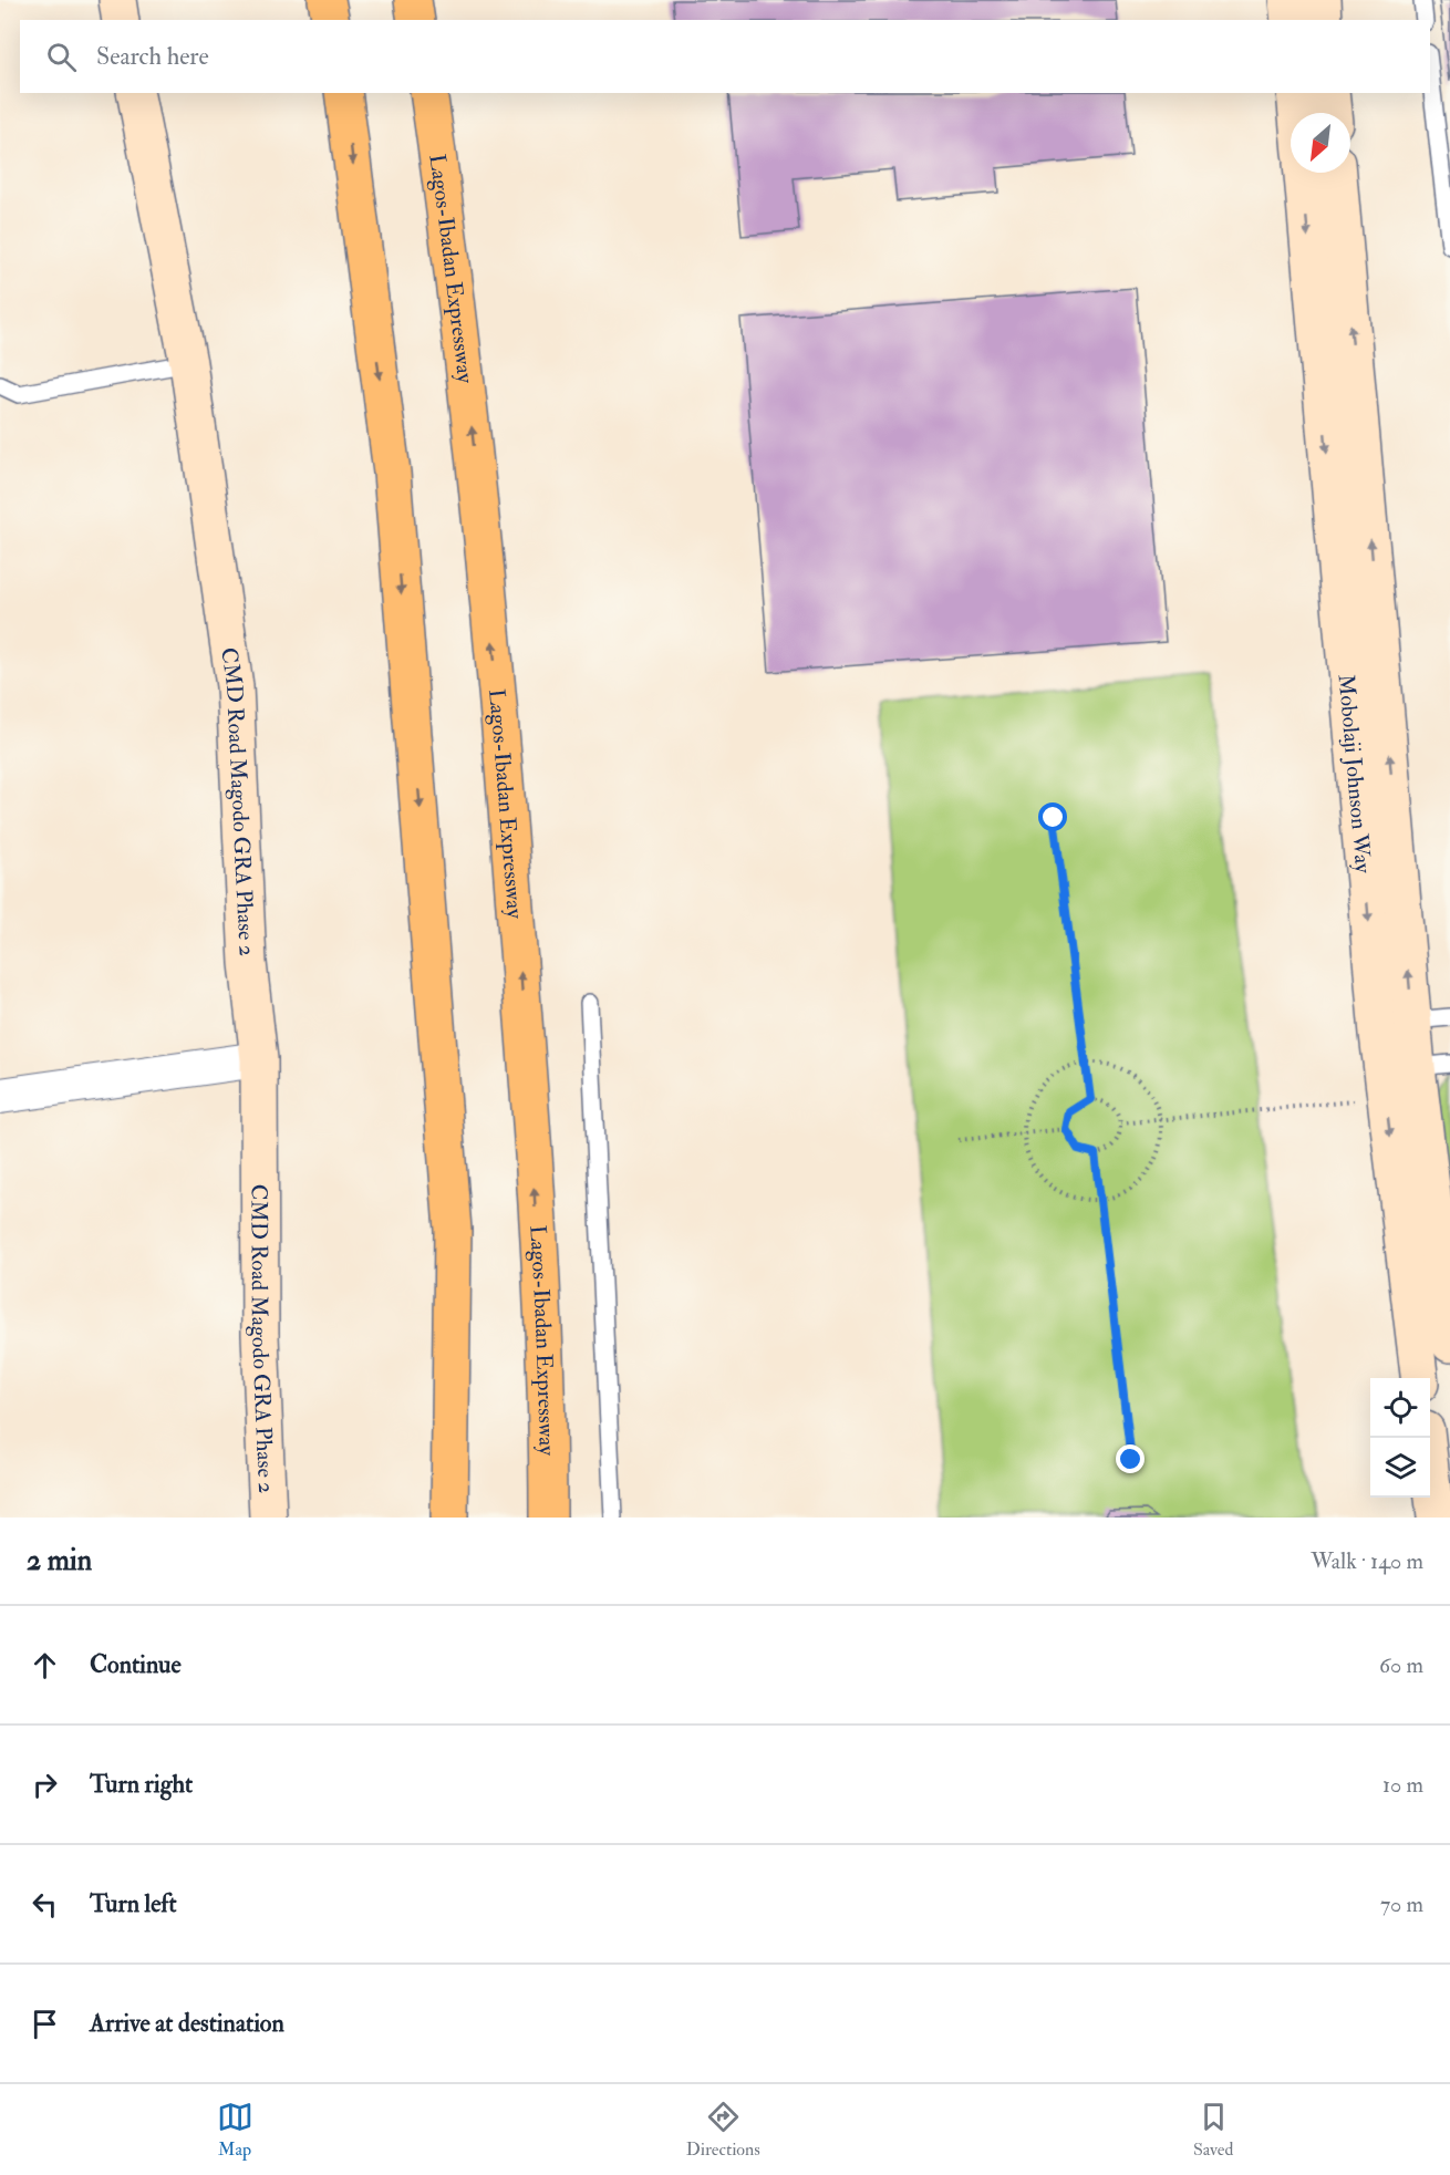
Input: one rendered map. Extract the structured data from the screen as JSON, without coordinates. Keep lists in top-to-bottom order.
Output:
{
  "streets": {
    "highway": ["Lagos-Ibadan Expressway"],
    "street": ["Mobolaji Johnson Way", "CMD Road Magodo GRA Phase 2"]
  },
  "north": "bottom left",
  "page": {
    "search": "Search here",
    "heading": ["2 min", "Walk · 140 m"],
    "list": [
      ["Continue", "60 m"],
      ["Turn right", "10 m"],
      ["Turn left", "70 m"],
      "Arrive at destination"
    ],
    "nav": ["Map", "Directions", "Saved"]
  }
}
